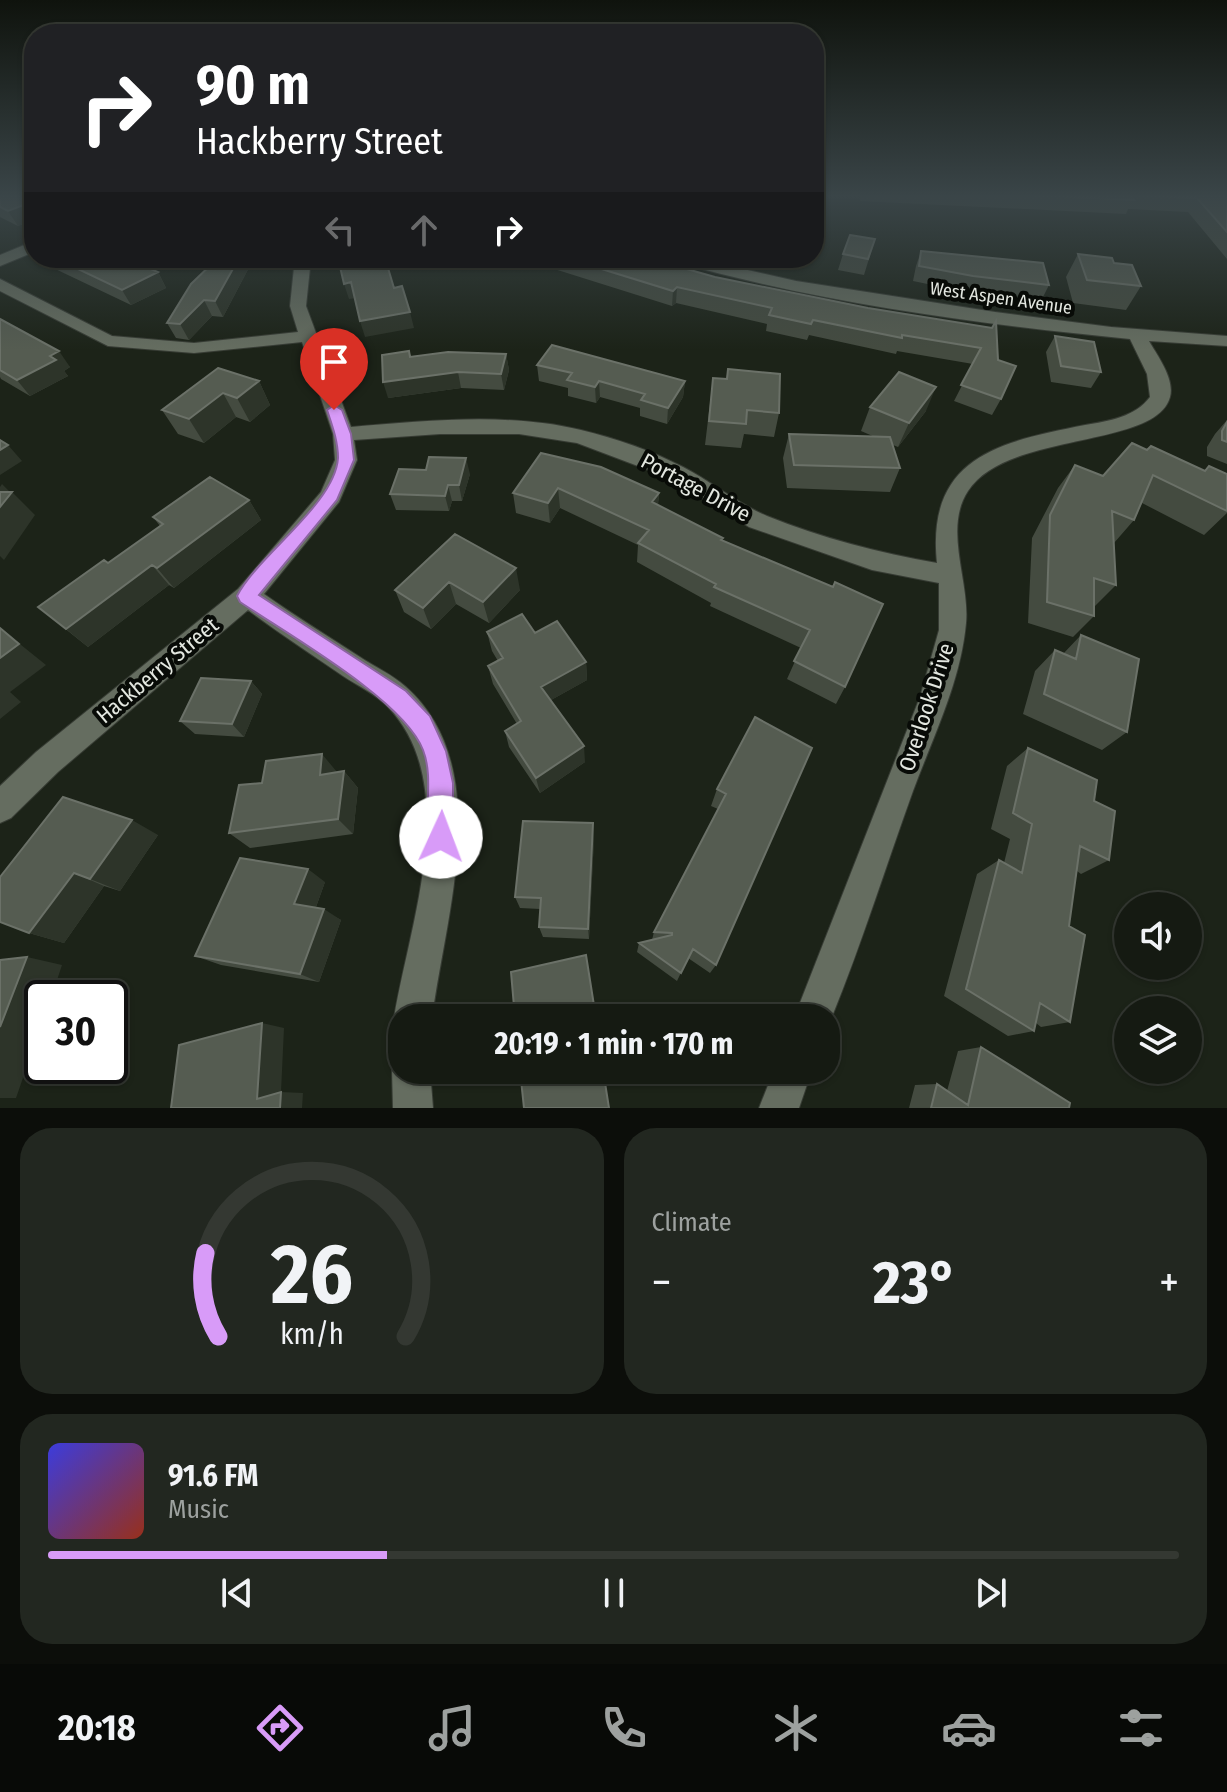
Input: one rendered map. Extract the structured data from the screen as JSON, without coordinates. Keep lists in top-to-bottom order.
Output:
{
  "streets": {
    "street": [
      "West Aspen Avenue",
      "Portage Drive",
      "Hackberry Street",
      "Overlook Drive"
    ]
  },
  "crossings": [
    ["West Aspen Avenue", "Overlook Drive"],
    ["Portage Drive", "Hackberry Street"],
    ["Portage Drive", "Overlook Drive"]
  ],
  "page": {
    "turn": ["90 m", "Hackberry Street"],
    "limit": "30",
    "trip": "20:19 · 1 min · 170 m",
    "tile": "Climate",
    "heat": ["−", "23°", "+"],
    "song": ["91.6 FM", "Music"],
    "tabs": "20:18",
    "gauge": ["26", "km/h"]
  }
}
